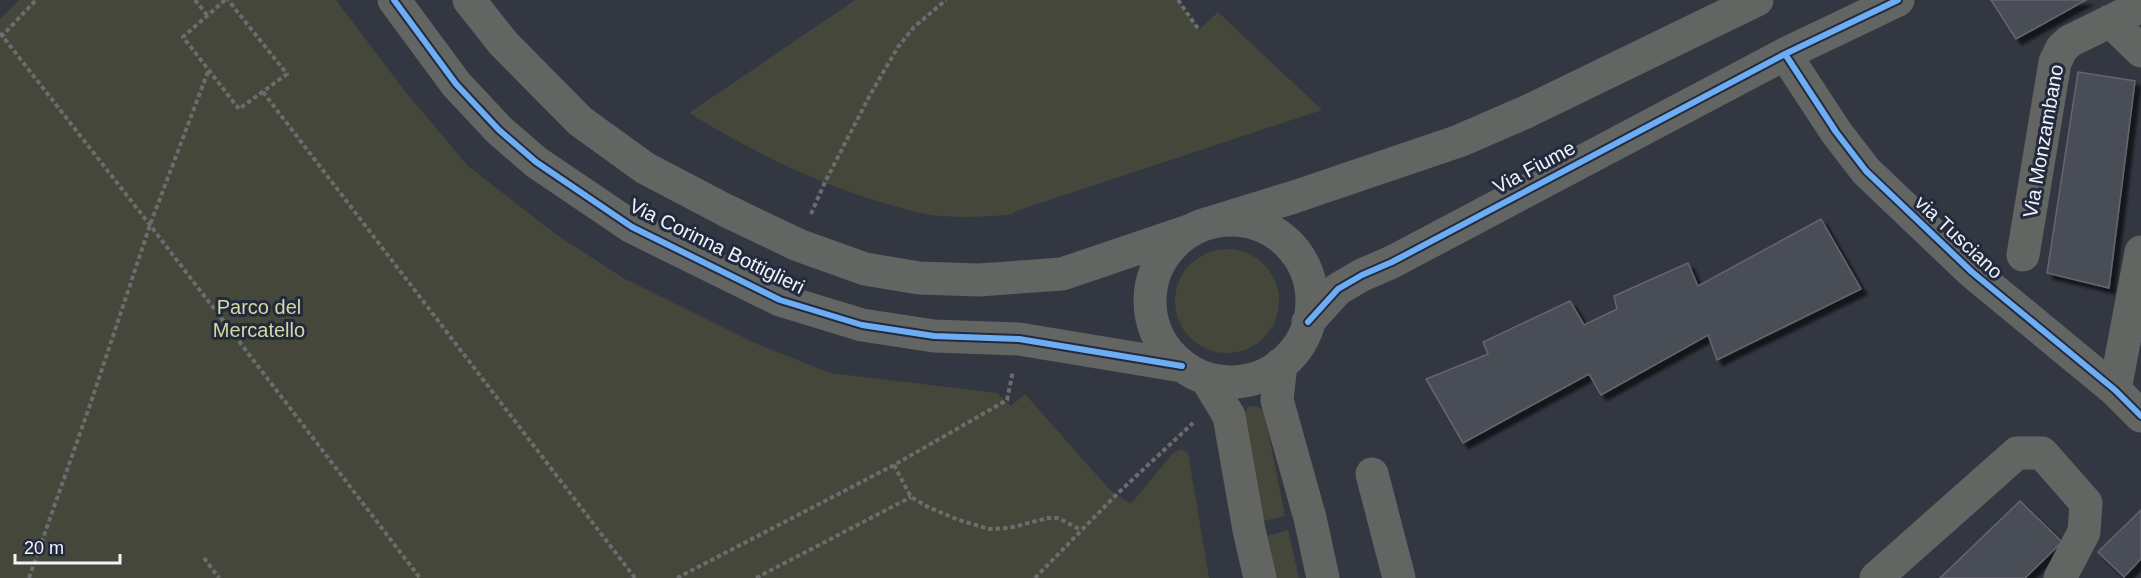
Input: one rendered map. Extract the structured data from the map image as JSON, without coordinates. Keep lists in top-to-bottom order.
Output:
{
  "streets": {
    "street": [
      "Via Monzambano",
      "Via Fiume",
      "via Tusciano",
      "Via Corinna Bottiglieri"
    ]
  },
  "crossings": [
    ["Via Fiume", "via Tusciano"],
    ["Via Fiume", "Via Corinna Bottiglieri"]
  ],
  "parks": ["Parco del Mercatello"],
  "scale_bar": "20 m"
}
